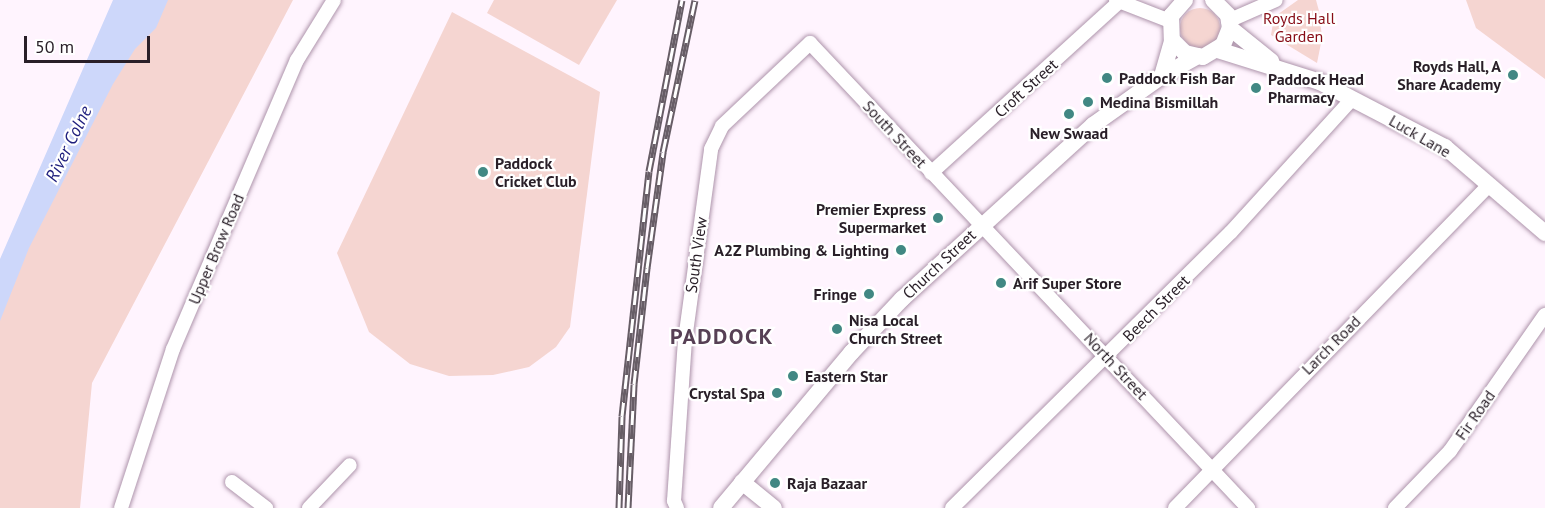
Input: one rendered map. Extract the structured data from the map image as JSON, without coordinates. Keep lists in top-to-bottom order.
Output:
{
  "streets": {
    "street": [
      "Croft Street",
      "South Street",
      "Luck Lane",
      "Upper Brow Road",
      "South View",
      "Church Street",
      "Beech Street",
      "Larch Road",
      "North Street",
      "Fir Road"
    ]
  },
  "crossings": [
    ["Croft Street", "South Street"],
    ["South Street", "South View"],
    ["South Street", "Church Street"],
    ["South Street", "North Street"],
    ["Luck Lane", "Church Street"],
    ["Luck Lane", "Beech Street"],
    ["Luck Lane", "Larch Road"],
    ["Church Street", "North Street"],
    ["Beech Street", "North Street"],
    ["Larch Road", "North Street"]
  ],
  "districts": ["PADDOCK"],
  "water": ["River Colne"],
  "parks": ["Royds Hall Garden"],
  "places": [
    "Royds Hall, A Share Academy",
    "Paddock Fish Bar",
    "Paddock Head Pharmacy",
    "Medina Bismillah",
    "New Swaad",
    "Paddock Cricket Club",
    "Premier Express Supermarket",
    "A2Z Plumbing & Lighting",
    "Arif Super Store",
    "Fringe",
    "Nisa Local Church Street",
    "Eastern Star",
    "Crystal Spa",
    "Raja Bazaar"
  ],
  "scale_bar": "50 m"
}
